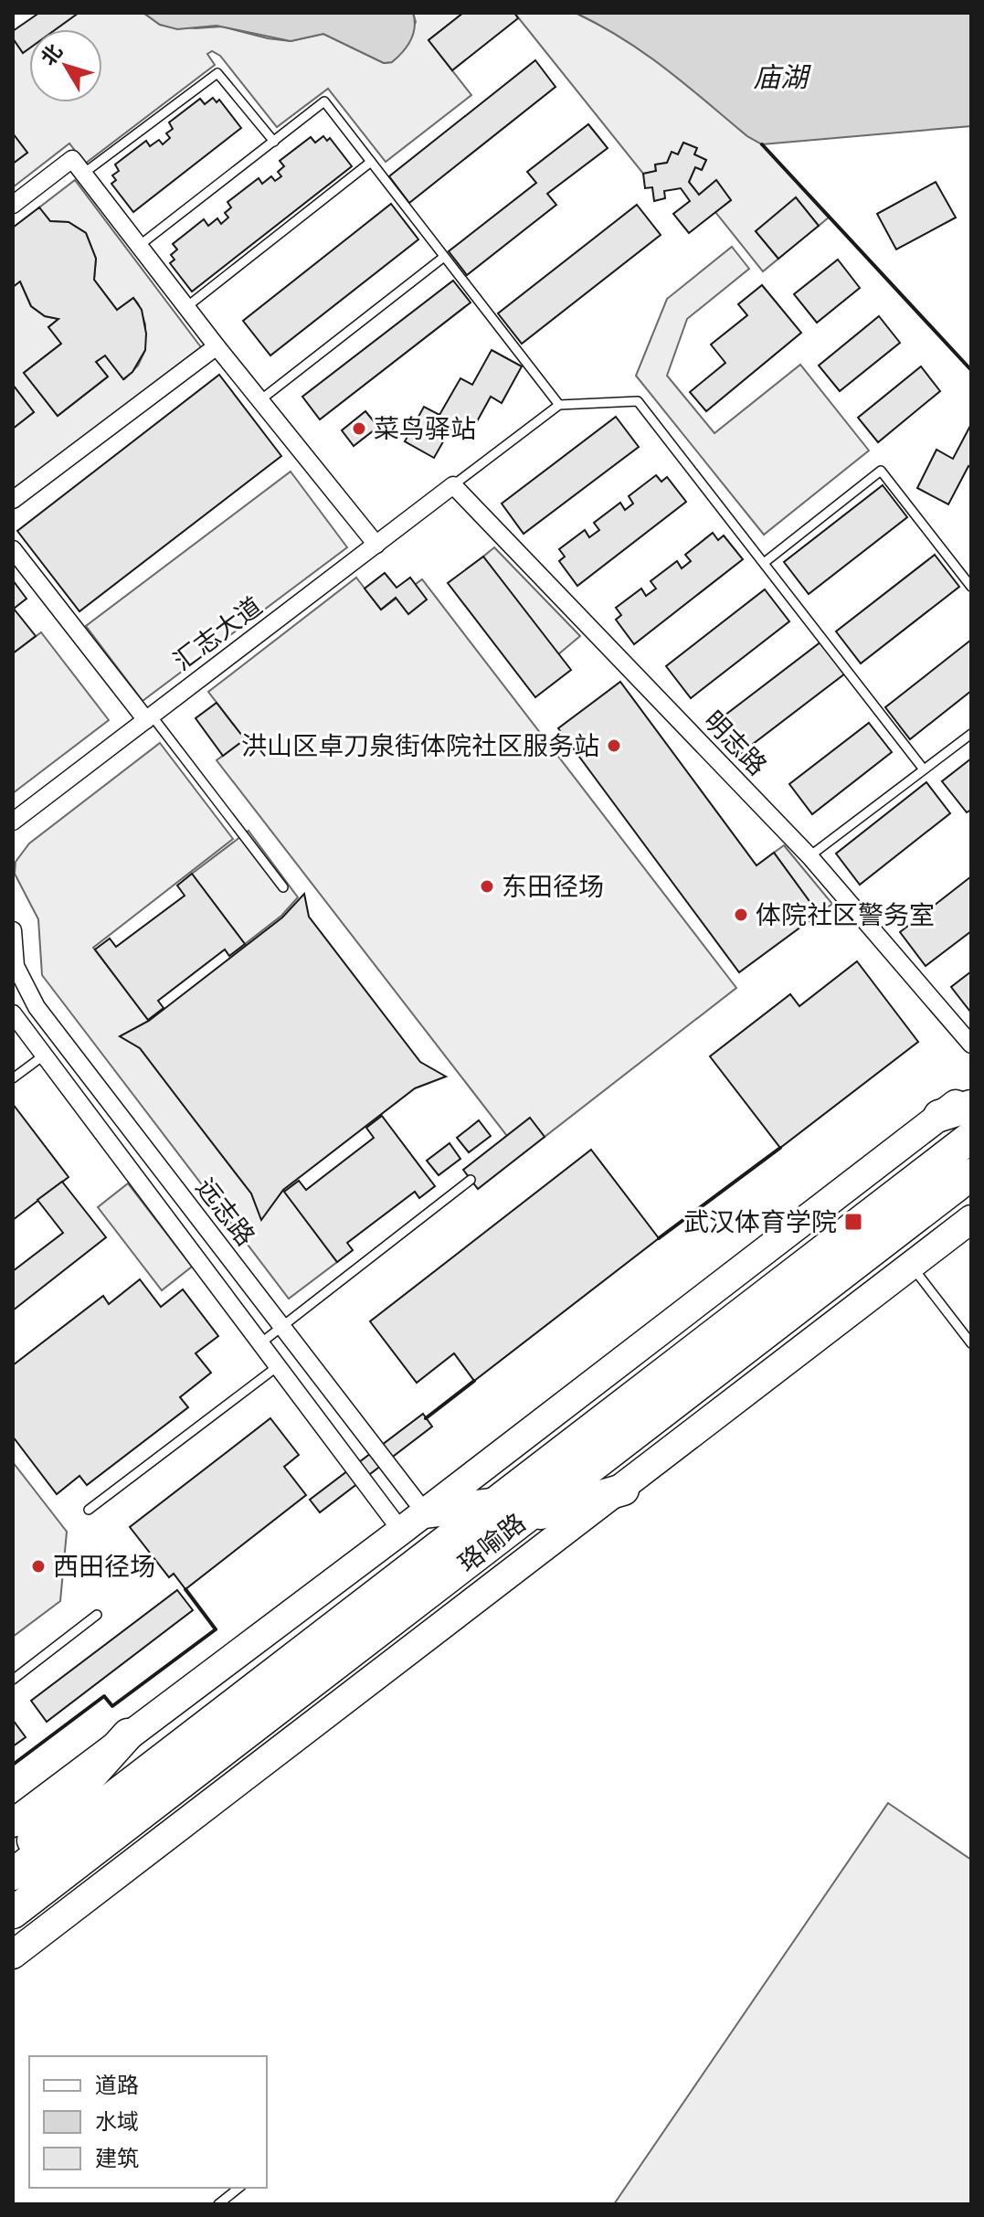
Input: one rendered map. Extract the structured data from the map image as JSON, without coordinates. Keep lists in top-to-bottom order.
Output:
{
  "streets": {
    "highway": ["珞喻路"],
    "street": ["汇志大道", "明志路", "远志路"]
  },
  "crossings": [
    ["汇志大道", "明志路"]
  ],
  "water": ["庙湖"],
  "places": {
    "other": [
      "菜鸟驿站",
      "洪山区卓刀泉街体院社区服务站",
      "东田径场",
      "体院社区警务室",
      "西田径场"
    ],
    "transit": ["武汉体育学院"]
  },
  "legend": ["道路", "水域", "建筑"],
  "north": "top left"
}
